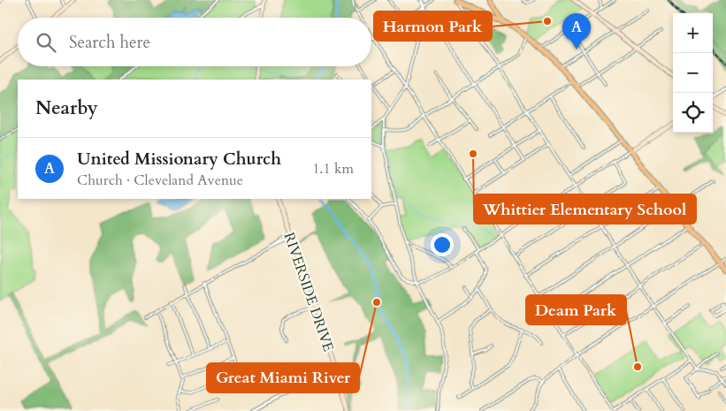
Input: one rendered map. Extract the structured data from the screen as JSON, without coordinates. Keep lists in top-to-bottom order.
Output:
{
  "streets": {
    "main road": ["RIVERSIDE DRIVE"]
  },
  "places": [
    "Harmon Park",
    "Whittier Elementary School",
    "Great Miami River",
    "Deam Park"
  ],
  "page": {
    "map_buttons": ["+", "−"],
    "pins": "A",
    "search": "Search here",
    "heading": "Nearby",
    "list": [
      {
        "mark": "A",
        "name": "United Missionary Church",
        "note": "Church · Cleveland Avenue",
        "value": "1.1 km"
      }
    ]
  }
}
